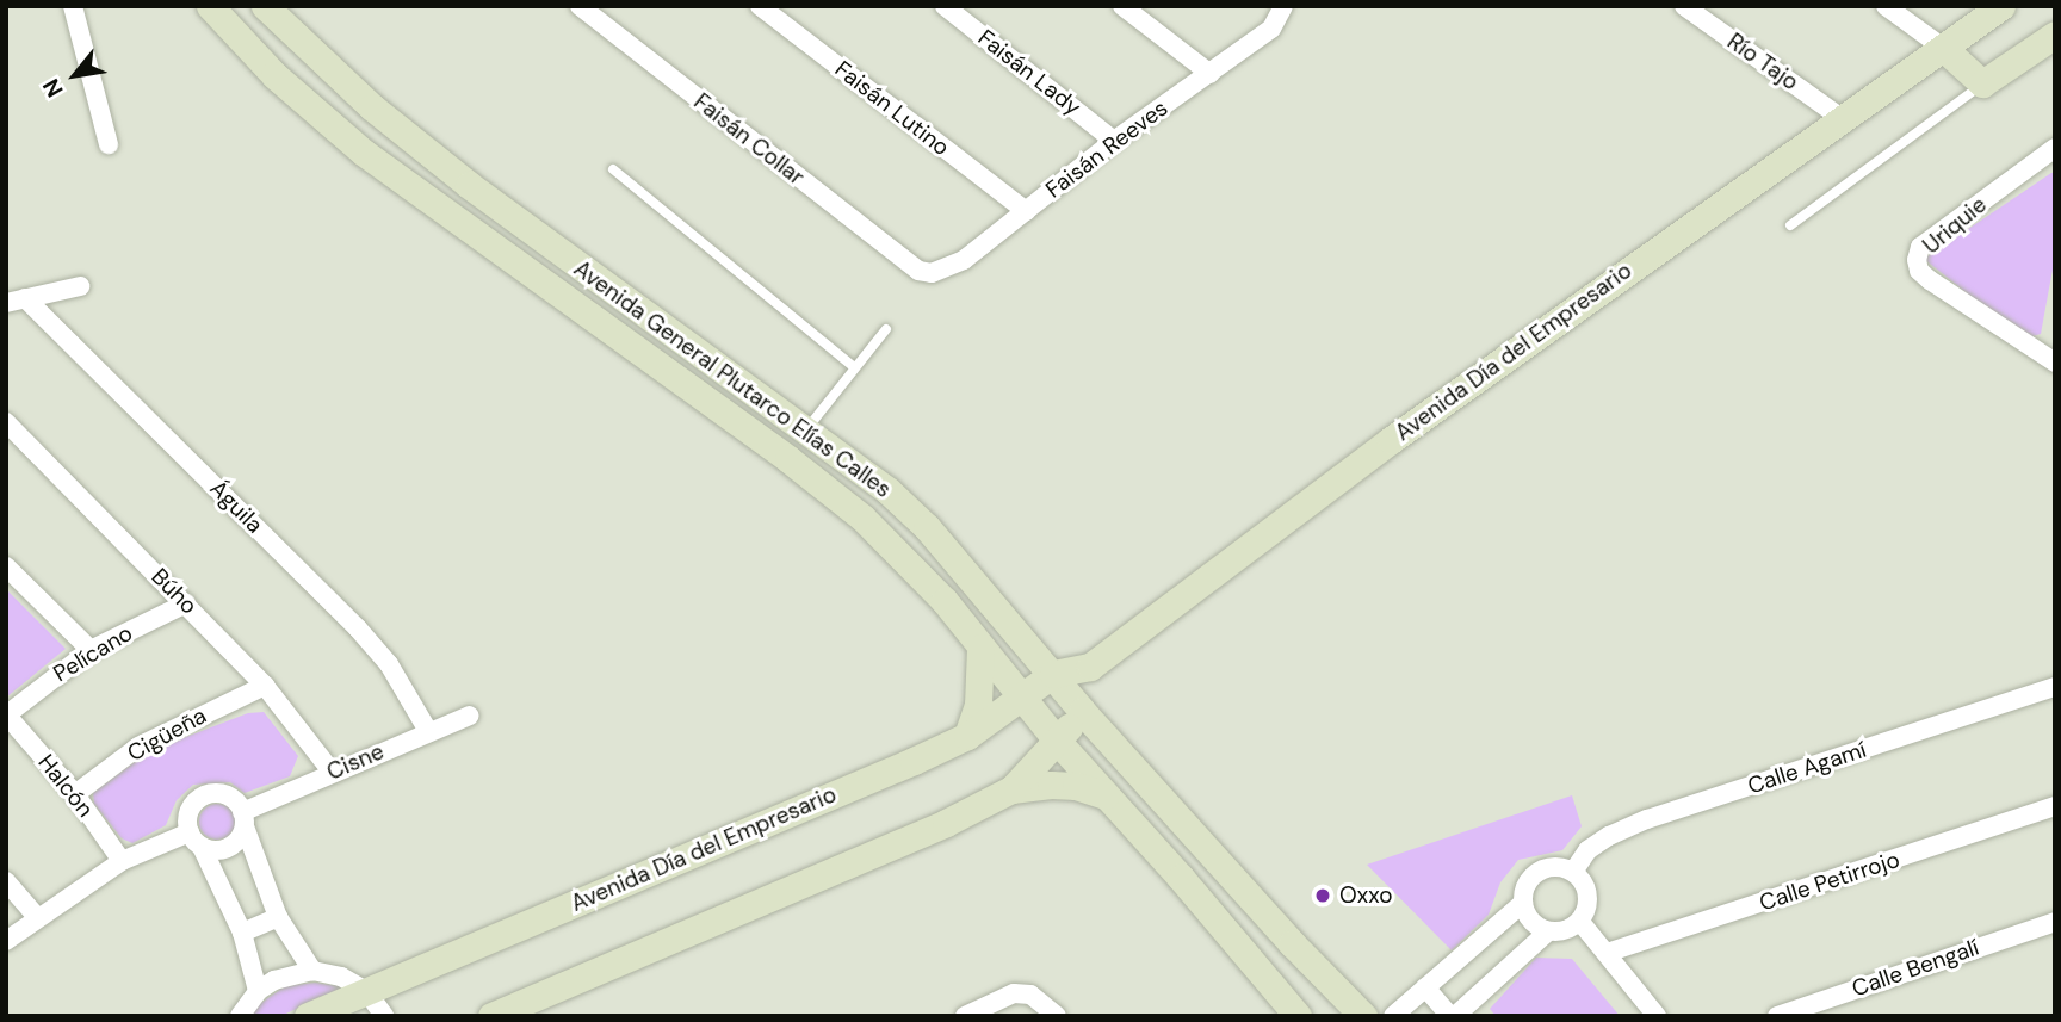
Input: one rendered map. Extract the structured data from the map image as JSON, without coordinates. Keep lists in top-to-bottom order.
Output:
{
  "streets": {
    "street": [
      "Río Tajo",
      "Faisán Lady",
      "Faisán Lutino",
      "Faisán Collar",
      "Faisán Reeves",
      "Uriquie",
      "Avenida Día del Empresario",
      "Avenida General Plutarco Elías Calles",
      "Águila",
      "Búho",
      "Pelícano",
      "Cigüeña",
      "Cisne",
      "Calle Agamí",
      "Halcón",
      "Calle Petirrojo",
      "Calle Bengalí"
    ]
  },
  "crossings": [
    ["Río Tajo", "Avenida Día del Empresario"],
    ["Faisán Lady", "Faisán Reeves"],
    ["Faisán Lutino", "Faisán Reeves"],
    ["Faisán Collar", "Faisán Reeves"],
    ["Avenida Día del Empresario", "Avenida General Plutarco Elías Calles"],
    ["Águila", "Cisne"],
    ["Búho", "Pelícano"],
    ["Búho", "Cigüeña"],
    ["Búho", "Cisne"],
    ["Pelícano", "Halcón"],
    ["Cigüeña", "Halcón"]
  ],
  "places": ["Oxxo"],
  "north": "bottom left"
}
